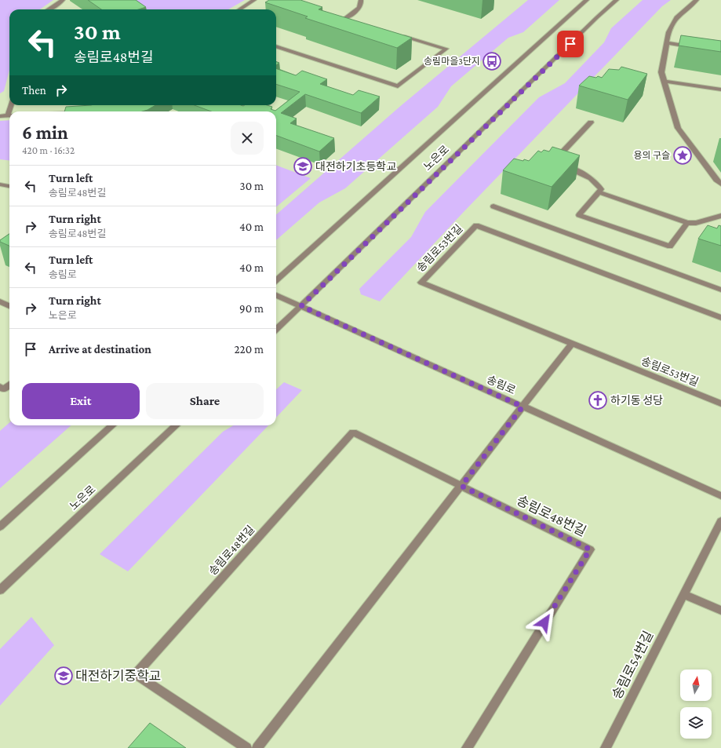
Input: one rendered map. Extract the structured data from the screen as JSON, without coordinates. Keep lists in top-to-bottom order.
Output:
{
  "streets": {
    "street": [
      "노은로",
      "송림로53번길",
      "송림로",
      "송림로48번길",
      "송림로54번길"
    ]
  },
  "crossings": [
    ["노은로", "송림로"]
  ],
  "places": {
    "bus stop": ["송림마을3단지"],
    "place": ["용의 구슬"],
    "school or university": ["대전하기초등학교", "대전하기중학교"],
    "church": ["하기동 성당"]
  },
  "north": "top",
  "page": {
    "turn": ["30 m", "송림로48번길"],
    "then": "Then",
    "heading": ["6 min", "420 m · 16:32"],
    "list": [
      {
        "name": "Turn left",
        "note": "송림로48번길",
        "value": "30 m"
      },
      {
        "name": "Turn right",
        "note": "송림로48번길",
        "value": "40 m"
      },
      {
        "name": "Turn left",
        "note": "송림로",
        "value": "40 m"
      },
      {
        "name": "Turn right",
        "note": "노은로",
        "value": "90 m"
      },
      {
        "name": "Arrive at destination",
        "value": "220 m"
      }
    ],
    "buttons": ["Exit", "Share"]
  }
}
